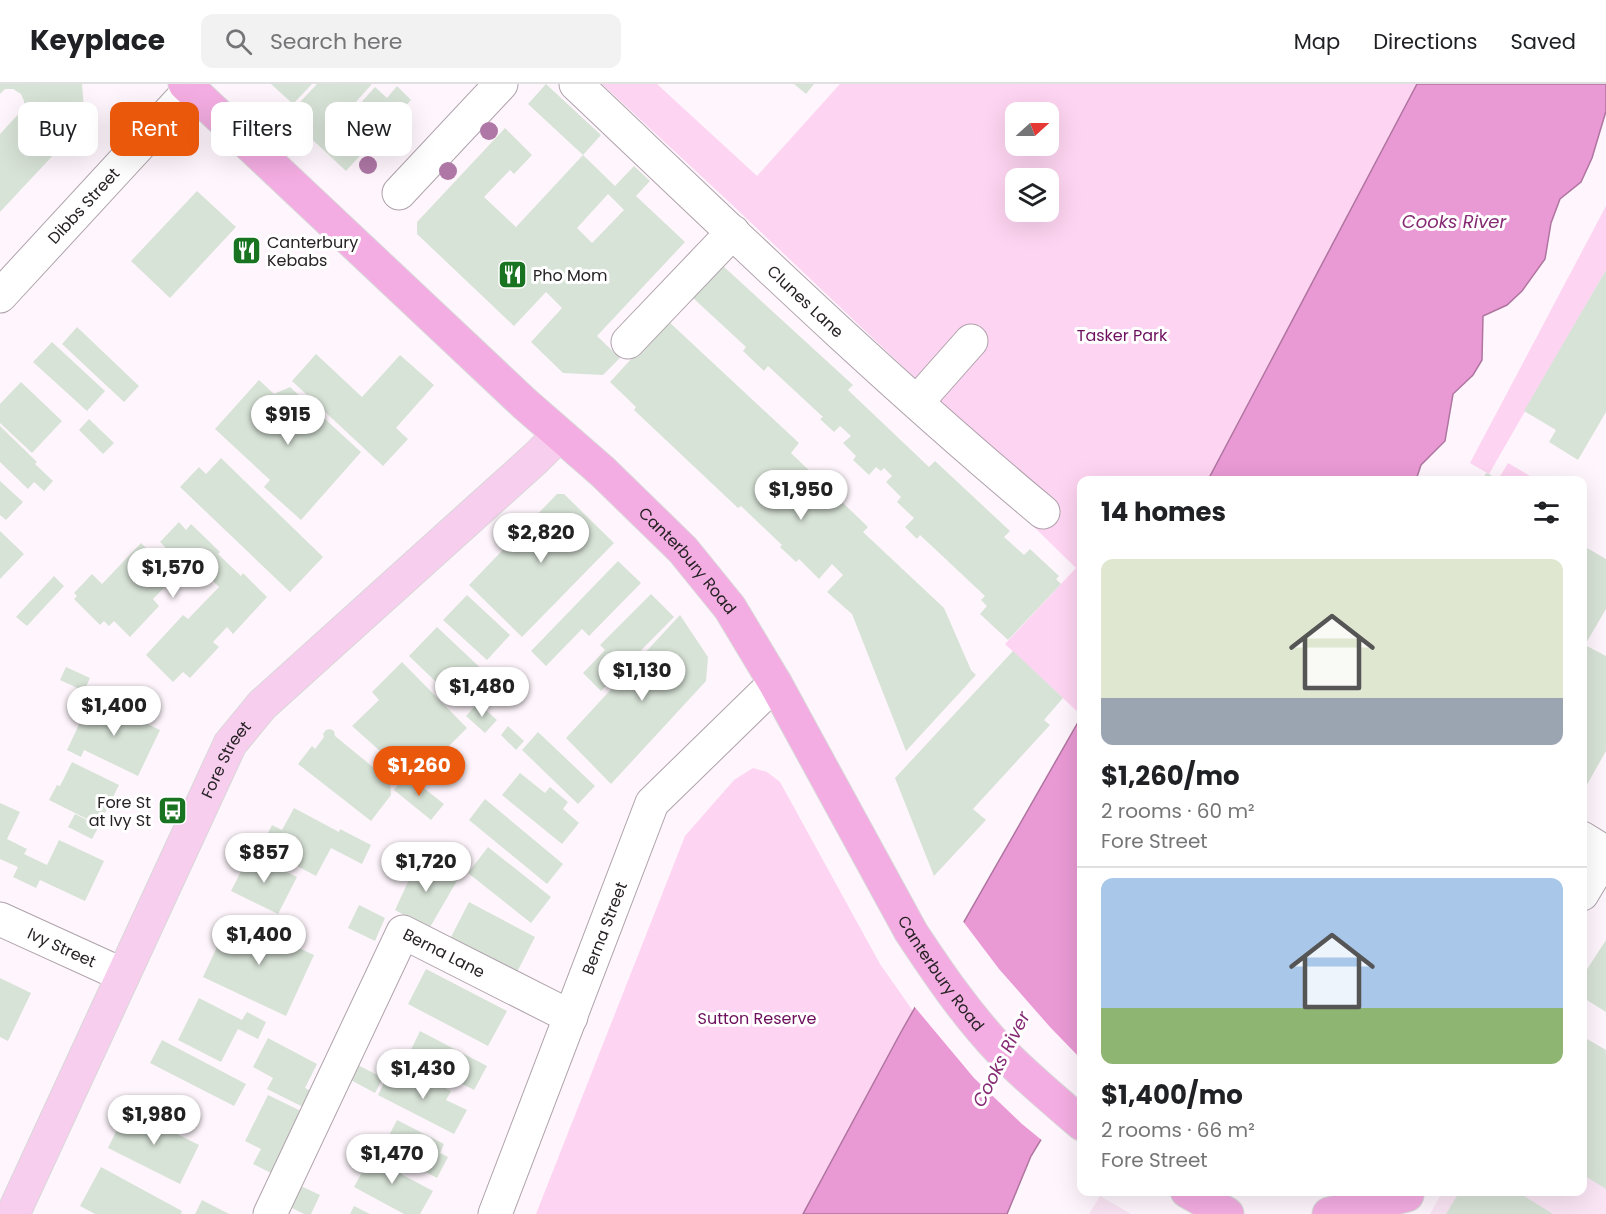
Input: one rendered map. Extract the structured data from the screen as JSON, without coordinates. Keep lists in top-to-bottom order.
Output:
{
  "streets": {
    "highway": ["Canterbury Road"],
    "main road": ["Fore Street"],
    "street": [
      "Dibbs Street",
      "Clunes Lane",
      "Berna Street",
      "Ivy Street",
      "Berna Lane"
    ]
  },
  "crossings": [
    ["Dibbs Street", "Canterbury Road"],
    ["Canterbury Road", "Fore Street"],
    ["Canterbury Road", "Berna Street"],
    ["Fore Street", "Ivy Street"],
    ["Berna Street", "Berna Lane"]
  ],
  "water": ["Cooks River"],
  "parks": ["Tasker Park", "Sutton Reserve"],
  "places": {
    "restaurant": ["Canterbury Kebabs", "Pho Mom"],
    "bus stop": ["Fore St at Ivy St"]
  },
  "north": "right",
  "page": {
    "header": "Keyplace",
    "search": "Search here",
    "nav": ["Map", "Directions", "Saved"],
    "chip": [
      "Buy",
      "Rent",
      "Filters",
      "New"
    ],
    "price": [
      "$915",
      "$1,950",
      "$2,820",
      "$1,570",
      "$1,130",
      "$1,480",
      "$1,400",
      "$1,260",
      "$857",
      "$1,720",
      "$1,400",
      "$1,430",
      "$1,980",
      "$1,470"
    ],
    "heading": "14 homes",
    "list": [
      {
        "name": "$1,260/mo",
        "note": "2 rooms · 60 m² · Fore Street"
      },
      {
        "name": "$1,400/mo",
        "note": "2 rooms · 66 m² · Fore Street"
      }
    ]
  }
}
